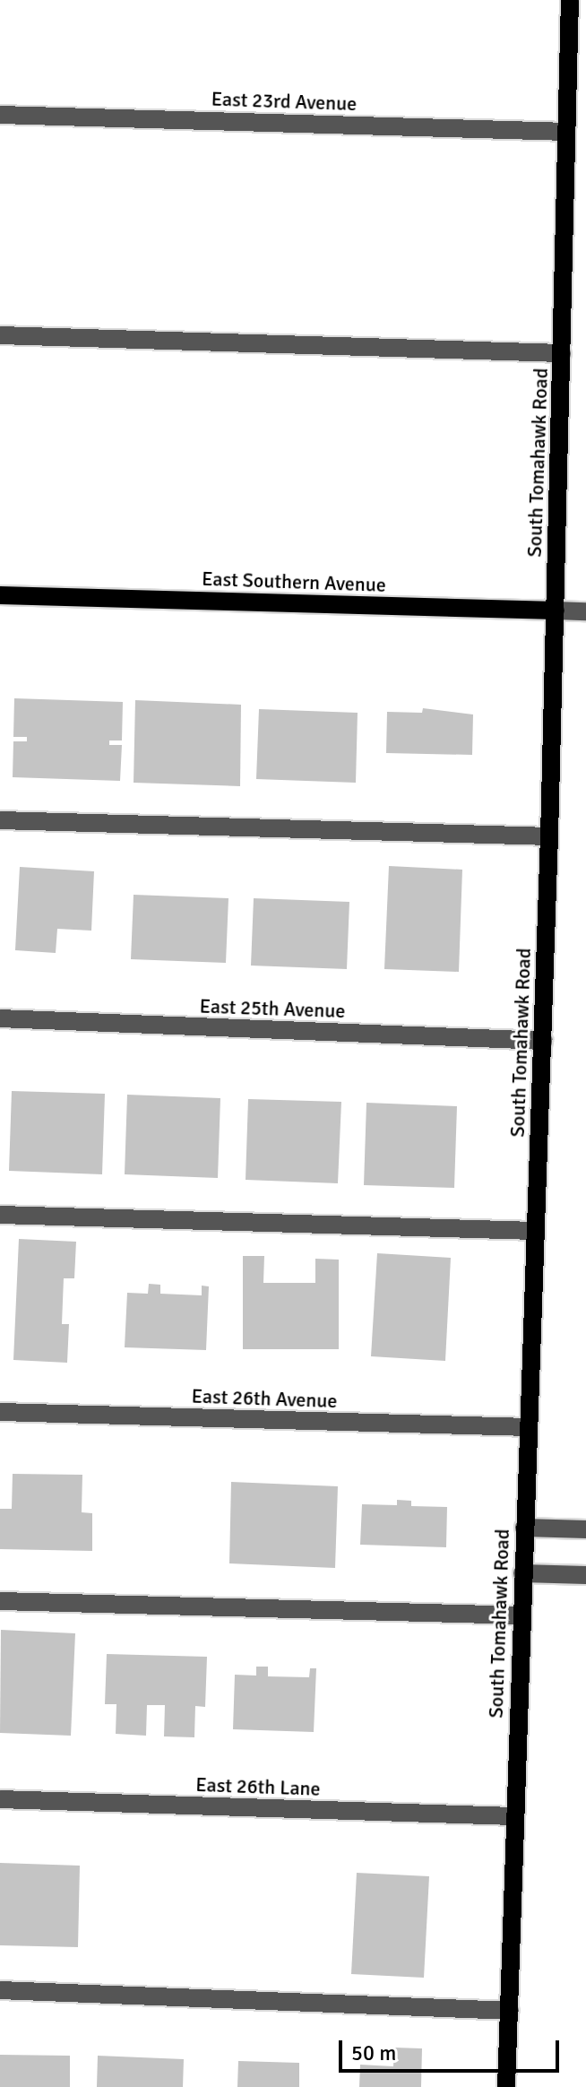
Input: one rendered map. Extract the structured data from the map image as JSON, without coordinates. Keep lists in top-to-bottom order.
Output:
{
  "streets": {
    "main road": ["South Tomahawk Road", "East Southern Avenue"],
    "street": [
      "East 23rd Avenue",
      "East 25th Avenue",
      "East 26th Avenue",
      "East 26th Lane"
    ]
  },
  "crossings": [
    ["East 23rd Avenue", "South Tomahawk Road"],
    ["South Tomahawk Road", "East Southern Avenue"],
    ["South Tomahawk Road", "East 25th Avenue"],
    ["South Tomahawk Road", "East 26th Avenue"],
    ["South Tomahawk Road", "East 26th Lane"]
  ],
  "scale_bar": "50 m"
}
